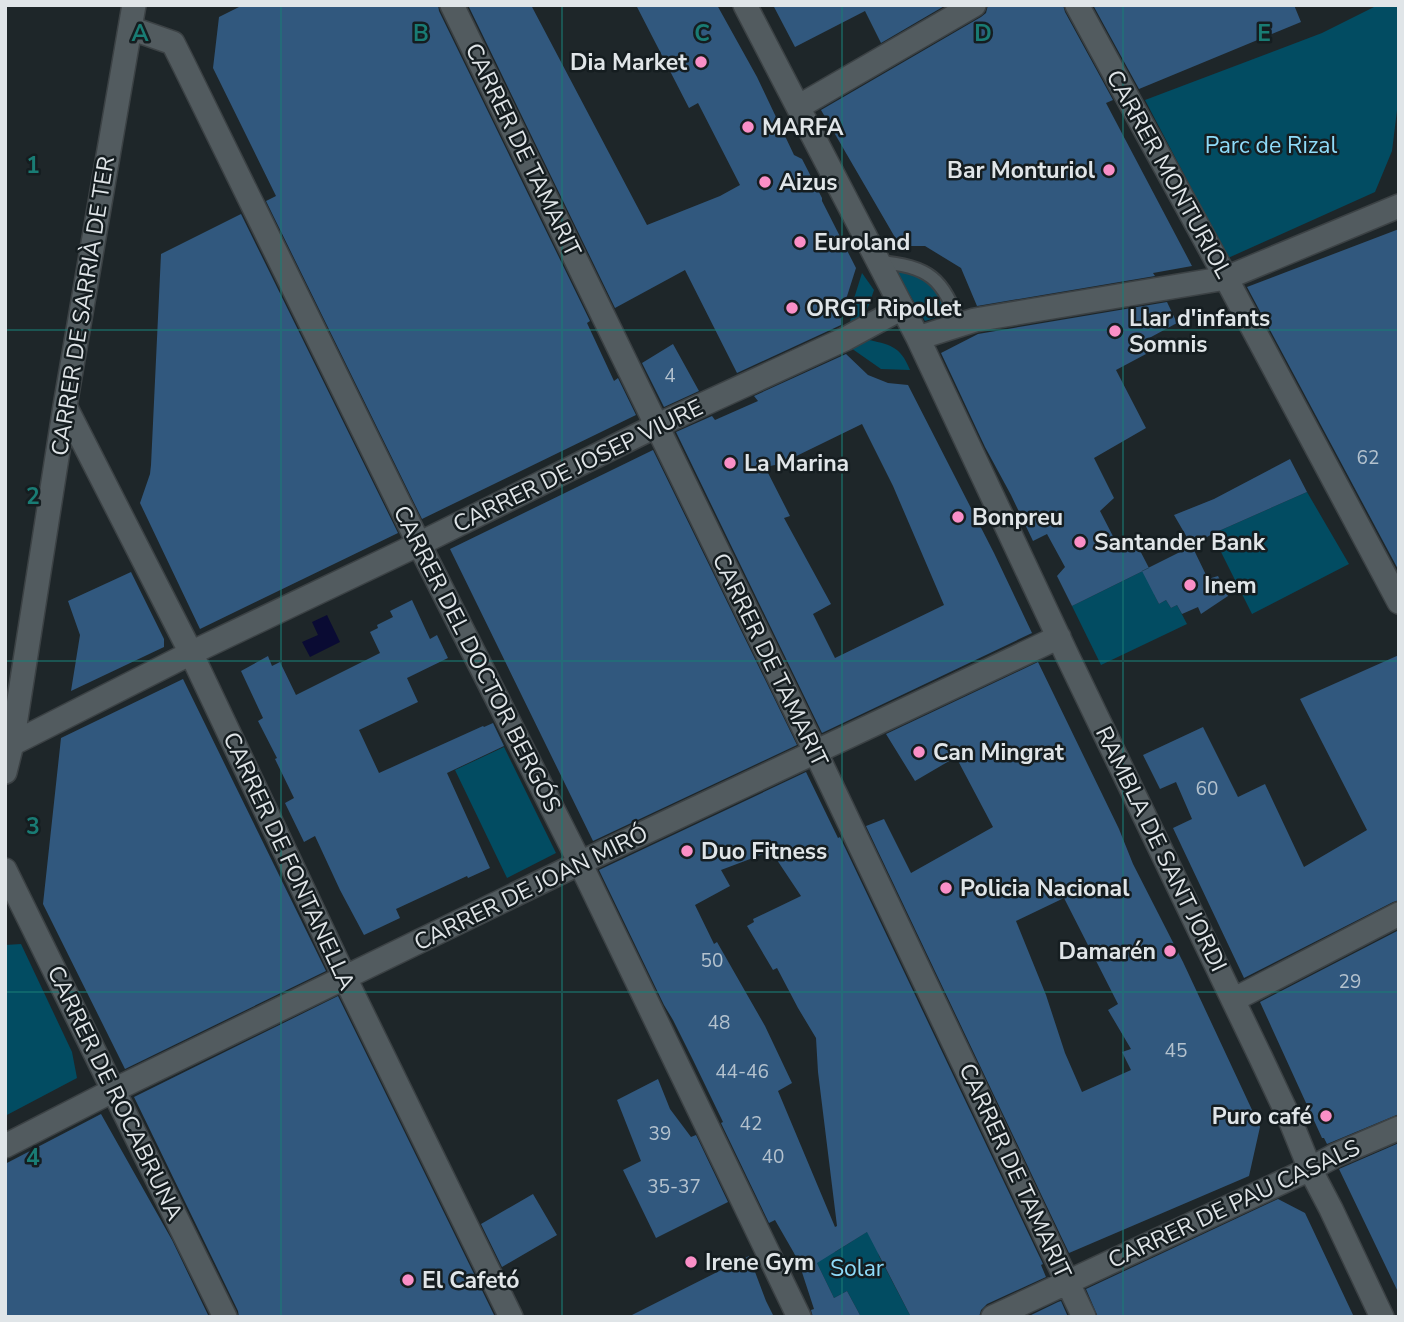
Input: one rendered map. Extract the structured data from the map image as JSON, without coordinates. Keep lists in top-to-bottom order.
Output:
{
  "streets": {
    "street": [
      "CARRER DE TAMARIT",
      "CARRER MONTURIOL",
      "CARRER DE SARRIÀ DE TER",
      "CARRER DE JOSEP VIURE",
      "CARRER DEL DOCTOR BERGÓS",
      "RAMBLA DE SANT JORDI",
      "CARRER DE FONTANELLA",
      "CARRER DE JOAN MIRÓ",
      "CARRER DE ROCABRUNA",
      "CARRER DE PAU CASALS"
    ]
  },
  "crossings": [
    ["CARRER DE TAMARIT", "CARRER DE JOSEP VIURE"],
    ["CARRER DE TAMARIT", "CARRER DE JOAN MIRÓ"],
    ["CARRER DE TAMARIT", "CARRER DE PAU CASALS"],
    ["CARRER DE SARRIÀ DE TER", "CARRER DE JOSEP VIURE"],
    ["CARRER DE SARRIÀ DE TER", "CARRER DEL DOCTOR BERGÓS"],
    ["CARRER DE SARRIÀ DE TER", "CARRER DE FONTANELLA"],
    ["CARRER DE JOSEP VIURE", "CARRER DEL DOCTOR BERGÓS"],
    ["CARRER DE JOSEP VIURE", "RAMBLA DE SANT JORDI"],
    ["CARRER DE JOSEP VIURE", "CARRER DE FONTANELLA"],
    ["CARRER DEL DOCTOR BERGÓS", "CARRER DE JOAN MIRÓ"],
    ["RAMBLA DE SANT JORDI", "CARRER DE JOAN MIRÓ"],
    ["RAMBLA DE SANT JORDI", "CARRER DE PAU CASALS"],
    ["CARRER DE FONTANELLA", "CARRER DE JOAN MIRÓ"],
    ["CARRER DE JOAN MIRÓ", "CARRER DE ROCABRUNA"]
  ],
  "parks": ["Parc de Rizal", "Solar"],
  "places": [
    "Dia Market",
    "MARFA",
    "Bar Monturiol",
    "Aizus",
    "Euroland",
    "ORGT Ripollet",
    "Llar d'infants Somnis",
    "La Marina",
    "Bonpreu",
    "Santander Bank",
    "Inem",
    "Can Mingrat",
    "Duo Fitness",
    "Policia Nacional",
    "Damarén",
    "Puro café",
    "Irene Gym",
    "El Cafetó"
  ],
  "house_numbers": [
    "4",
    "62",
    "60",
    "50",
    "29",
    "48",
    "45",
    "44-46",
    "42",
    "39",
    "40",
    "35-37"
  ],
  "grid": {
    "columns": [
      "A",
      "B",
      "C",
      "D",
      "E"
    ],
    "rows": [
      "1",
      "2",
      "3",
      "4"
    ]
  }
}
